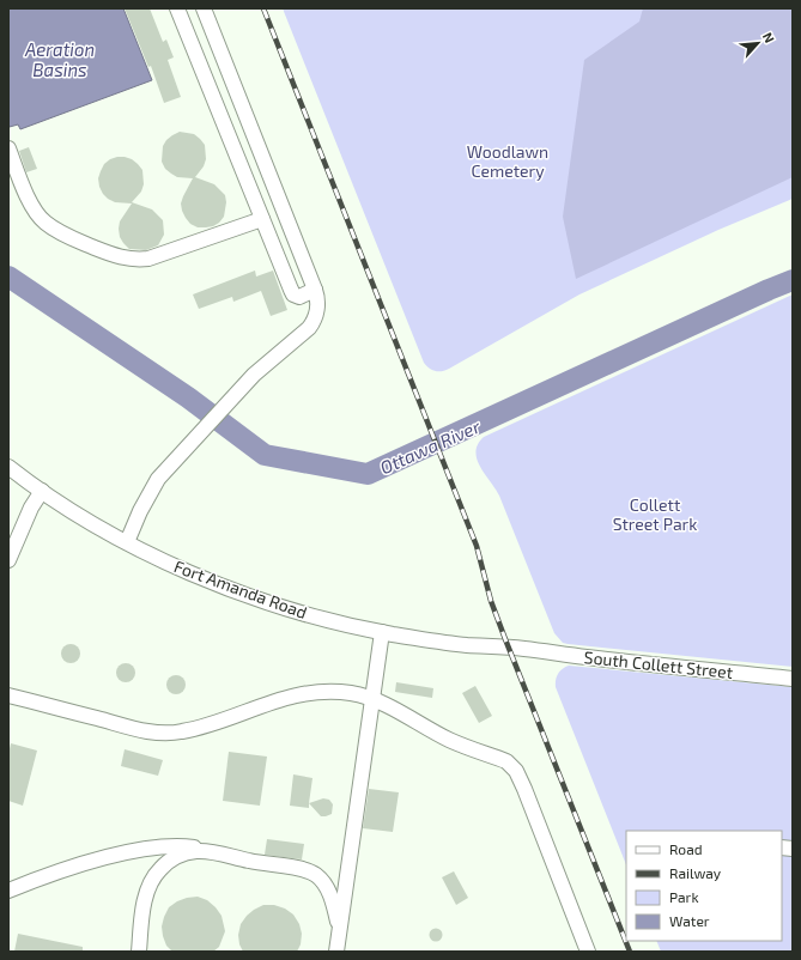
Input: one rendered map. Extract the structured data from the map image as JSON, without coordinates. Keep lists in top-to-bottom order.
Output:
{
  "streets": {
    "street": ["Fort Amanda Road", "South Collett Street"]
  },
  "crossings": [
    ["Fort Amanda Road", "South Collett Street"]
  ],
  "water": ["Aeration Basins", "Ottawa River"],
  "parks": ["Woodlawn Cemetery", "Collett Street Park"],
  "legend": [
    "Road",
    "Railway",
    "Park",
    "Water"
  ],
  "north": "top right"
}
